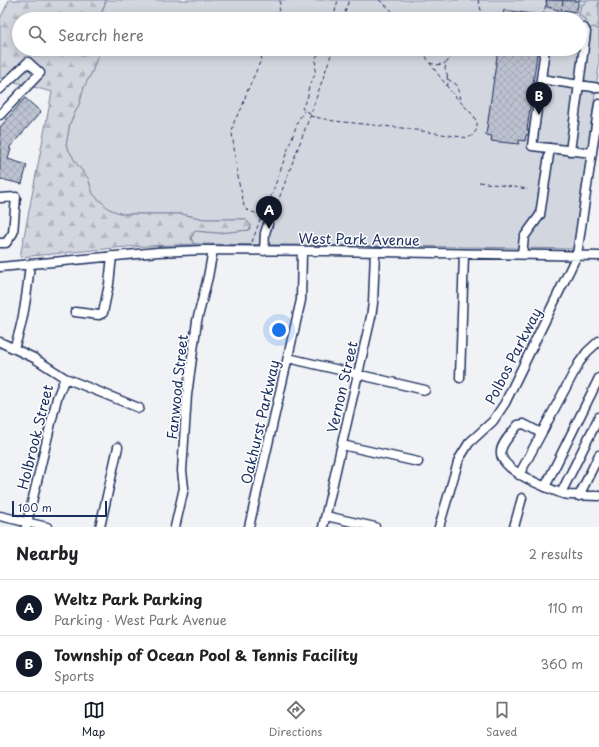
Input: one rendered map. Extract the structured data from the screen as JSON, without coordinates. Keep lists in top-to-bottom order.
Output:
{
  "streets": {
    "street": [
      "West Park Avenue",
      "Polbos Parkway",
      "Fanwood Street",
      "Vernon Street",
      "Oakhurst Parkway",
      "Holbrook Street"
    ]
  },
  "crossings": [
    ["West Park Avenue", "Polbos Parkway"],
    ["West Park Avenue", "Fanwood Street"],
    ["West Park Avenue", "Vernon Street"],
    ["West Park Avenue", "Oakhurst Parkway"]
  ],
  "scale_bar": "100 m",
  "page": {
    "search": "Search here",
    "pins": ["B", "A"],
    "scale": "100 m",
    "heading": ["Nearby", "2 results"],
    "list": [
      {
        "mark": "A",
        "name": "Weltz Park Parking",
        "note": "Parking · West Park Avenue",
        "value": "110 m"
      },
      {
        "mark": "B",
        "name": "Township of Ocean Pool & Tennis Facility",
        "note": "Sports",
        "value": "360 m"
      }
    ],
    "nav": ["Map", "Directions", "Saved"]
  }
}
